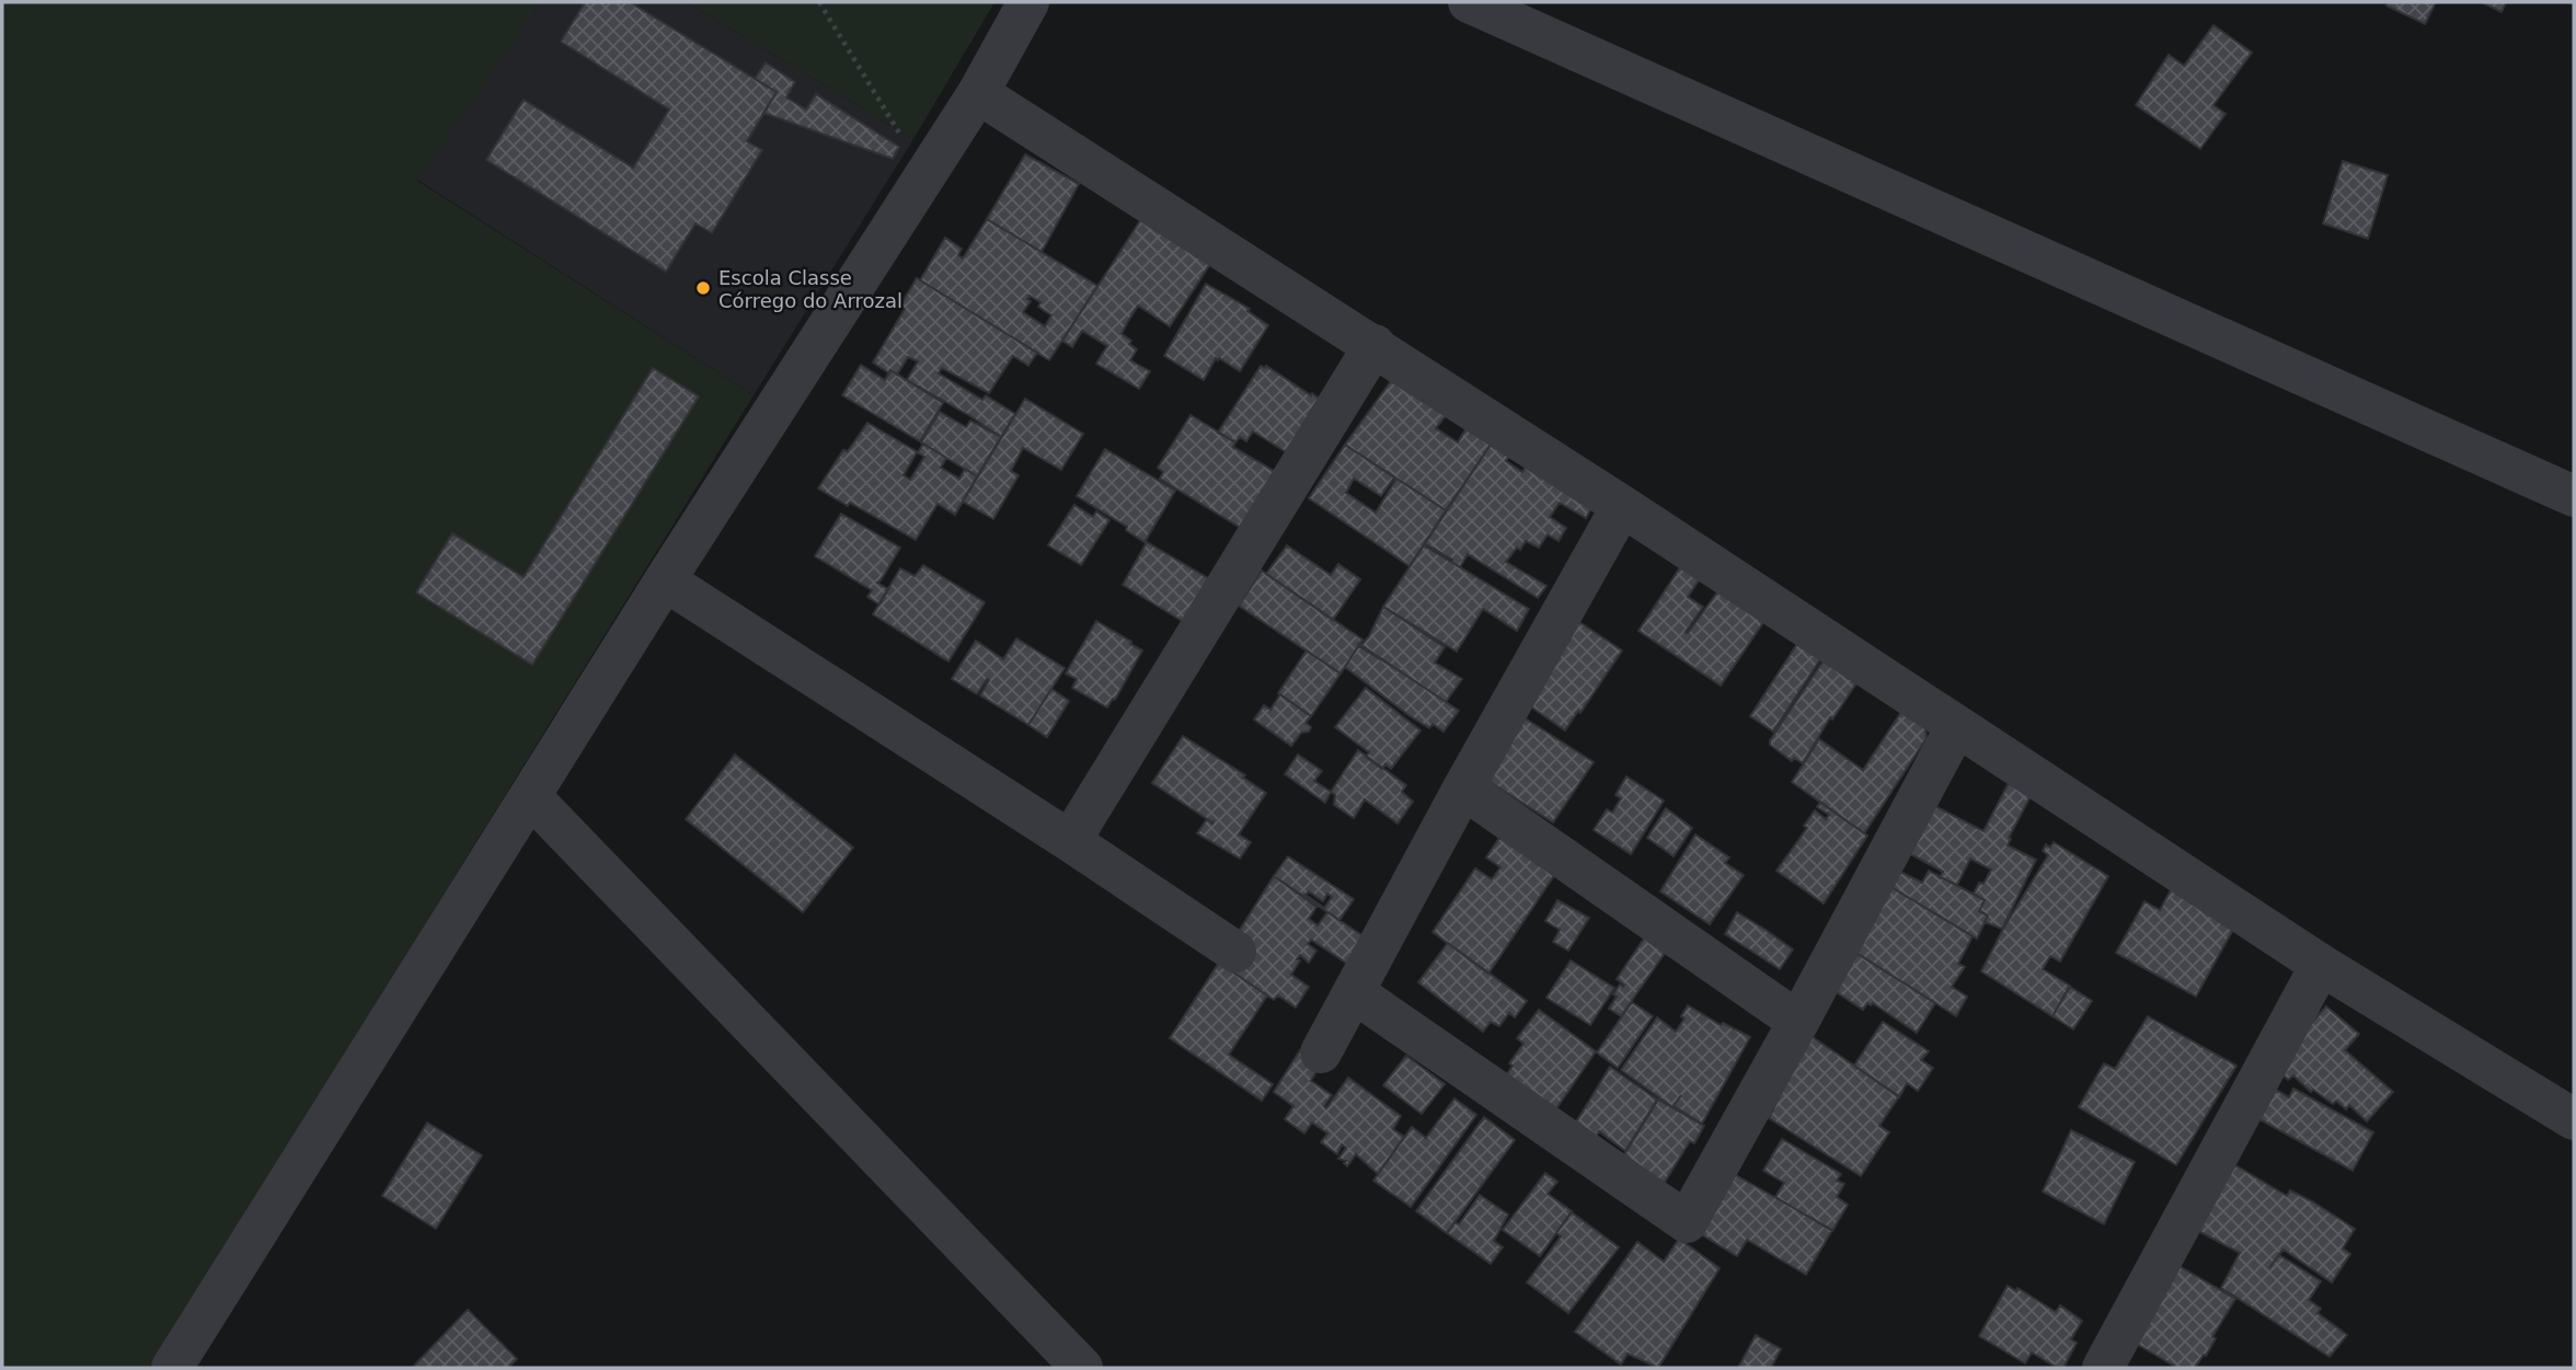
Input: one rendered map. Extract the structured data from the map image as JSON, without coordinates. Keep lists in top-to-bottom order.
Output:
{
  "places": ["Escola Classe Córrego do Arrozal"]
}
